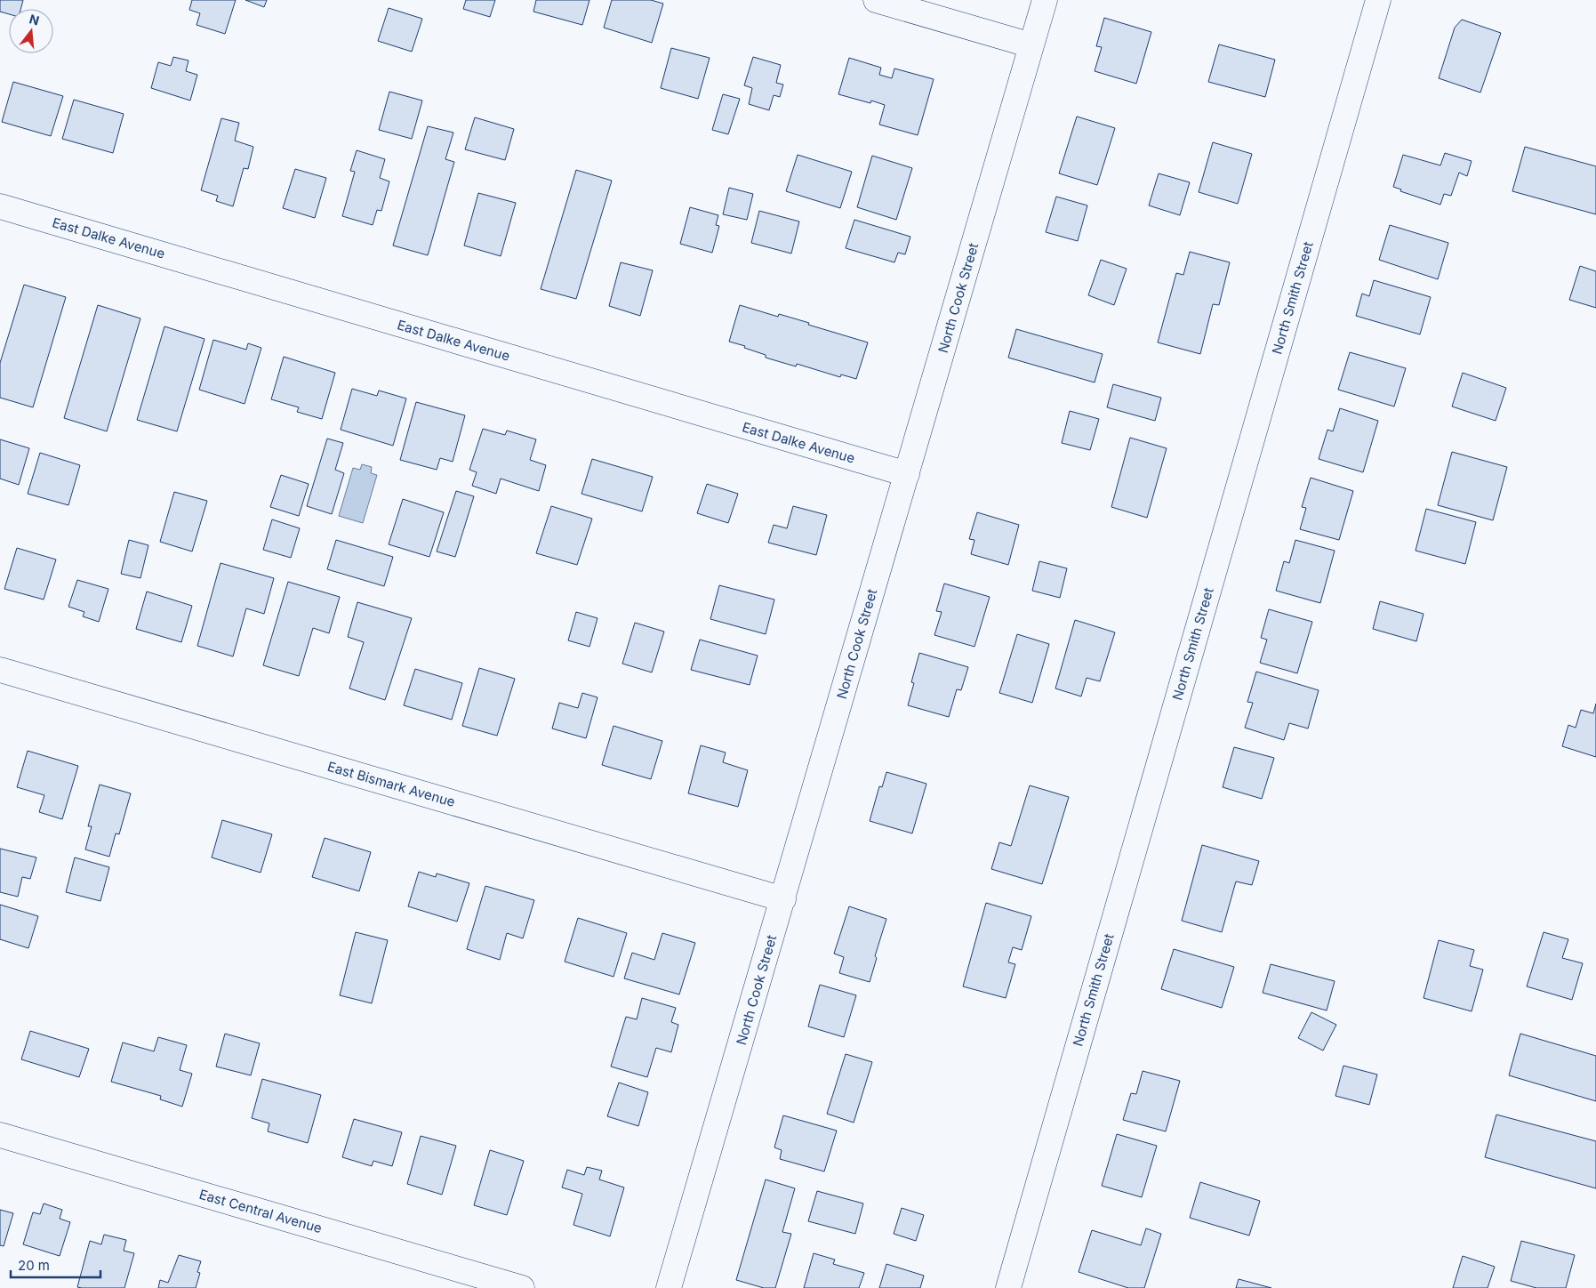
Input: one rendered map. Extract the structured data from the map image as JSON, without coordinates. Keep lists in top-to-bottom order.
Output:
{
  "streets": {
    "street": [
      "East Dalke Avenue",
      "North Cook Street",
      "North Smith Street",
      "East Bismark Avenue",
      "East Central Avenue"
    ]
  },
  "crossings": [
    ["East Dalke Avenue", "North Cook Street"],
    ["North Cook Street", "East Bismark Avenue"]
  ],
  "scale_bar": "20 m",
  "north": "top"
}
